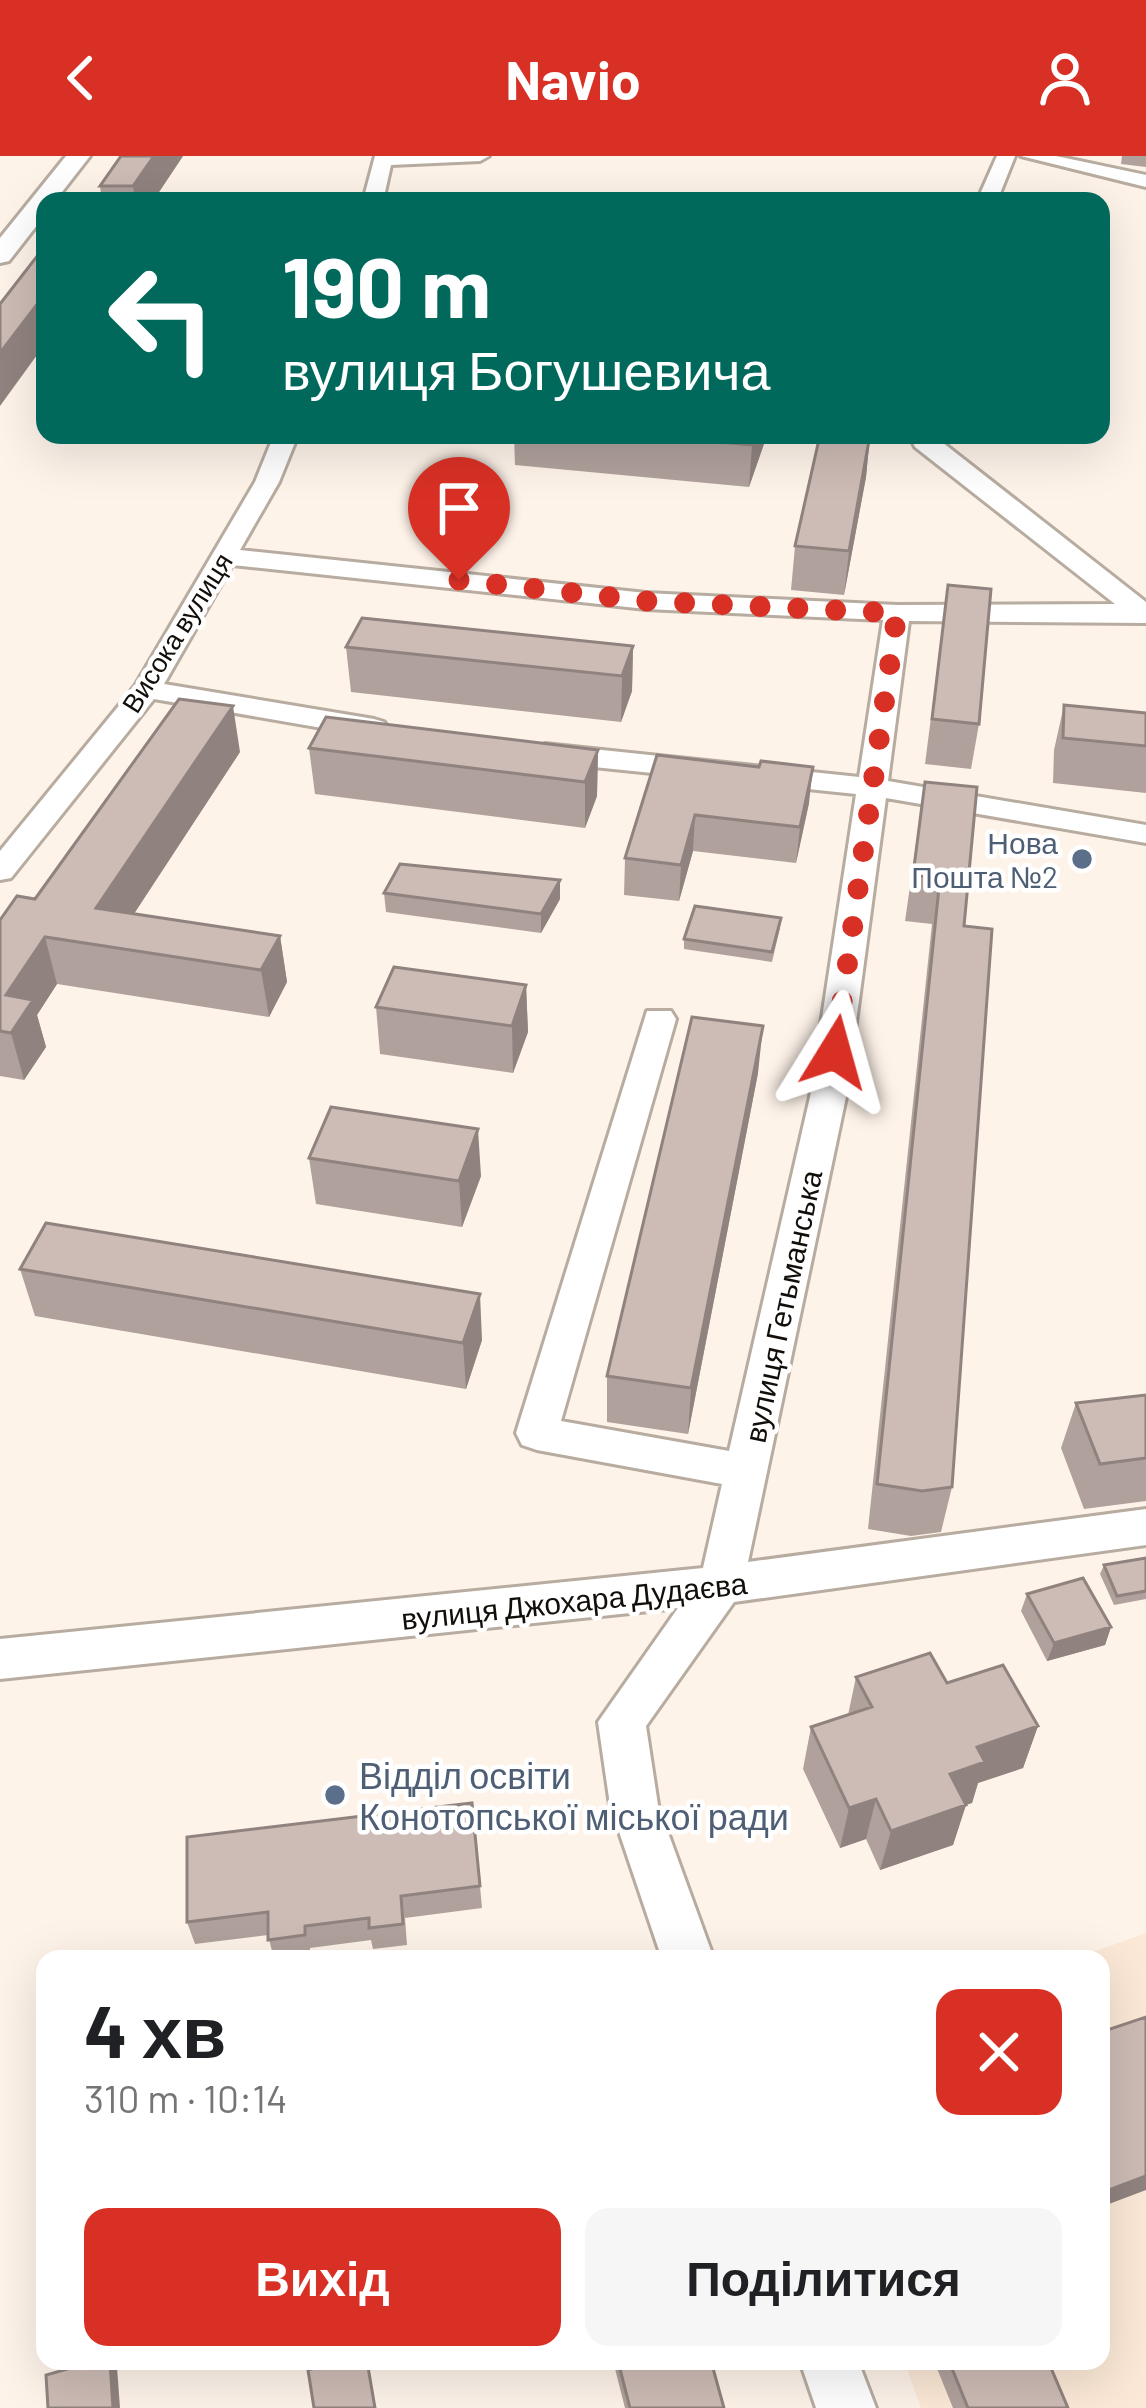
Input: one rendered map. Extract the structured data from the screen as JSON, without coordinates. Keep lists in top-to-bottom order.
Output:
{
  "streets": {
    "street": ["Висока вулиця", "вулиця Гетьманська", "вулиця Джохара Дудаєва"]
  },
  "crossings": [
    ["вулиця Гетьманська", "вулиця Джохара Дудаєва"]
  ],
  "places": ["Нова Пошта №2", "Відділ освіти Конотопської міської ради"],
  "page": {
    "header": "Navio",
    "turn": ["190 m", "вулиця Богушевича"],
    "heading": ["4 хв", "310 m · 10:14"],
    "buttons": ["Вихід", "Поділитися"]
  }
}
